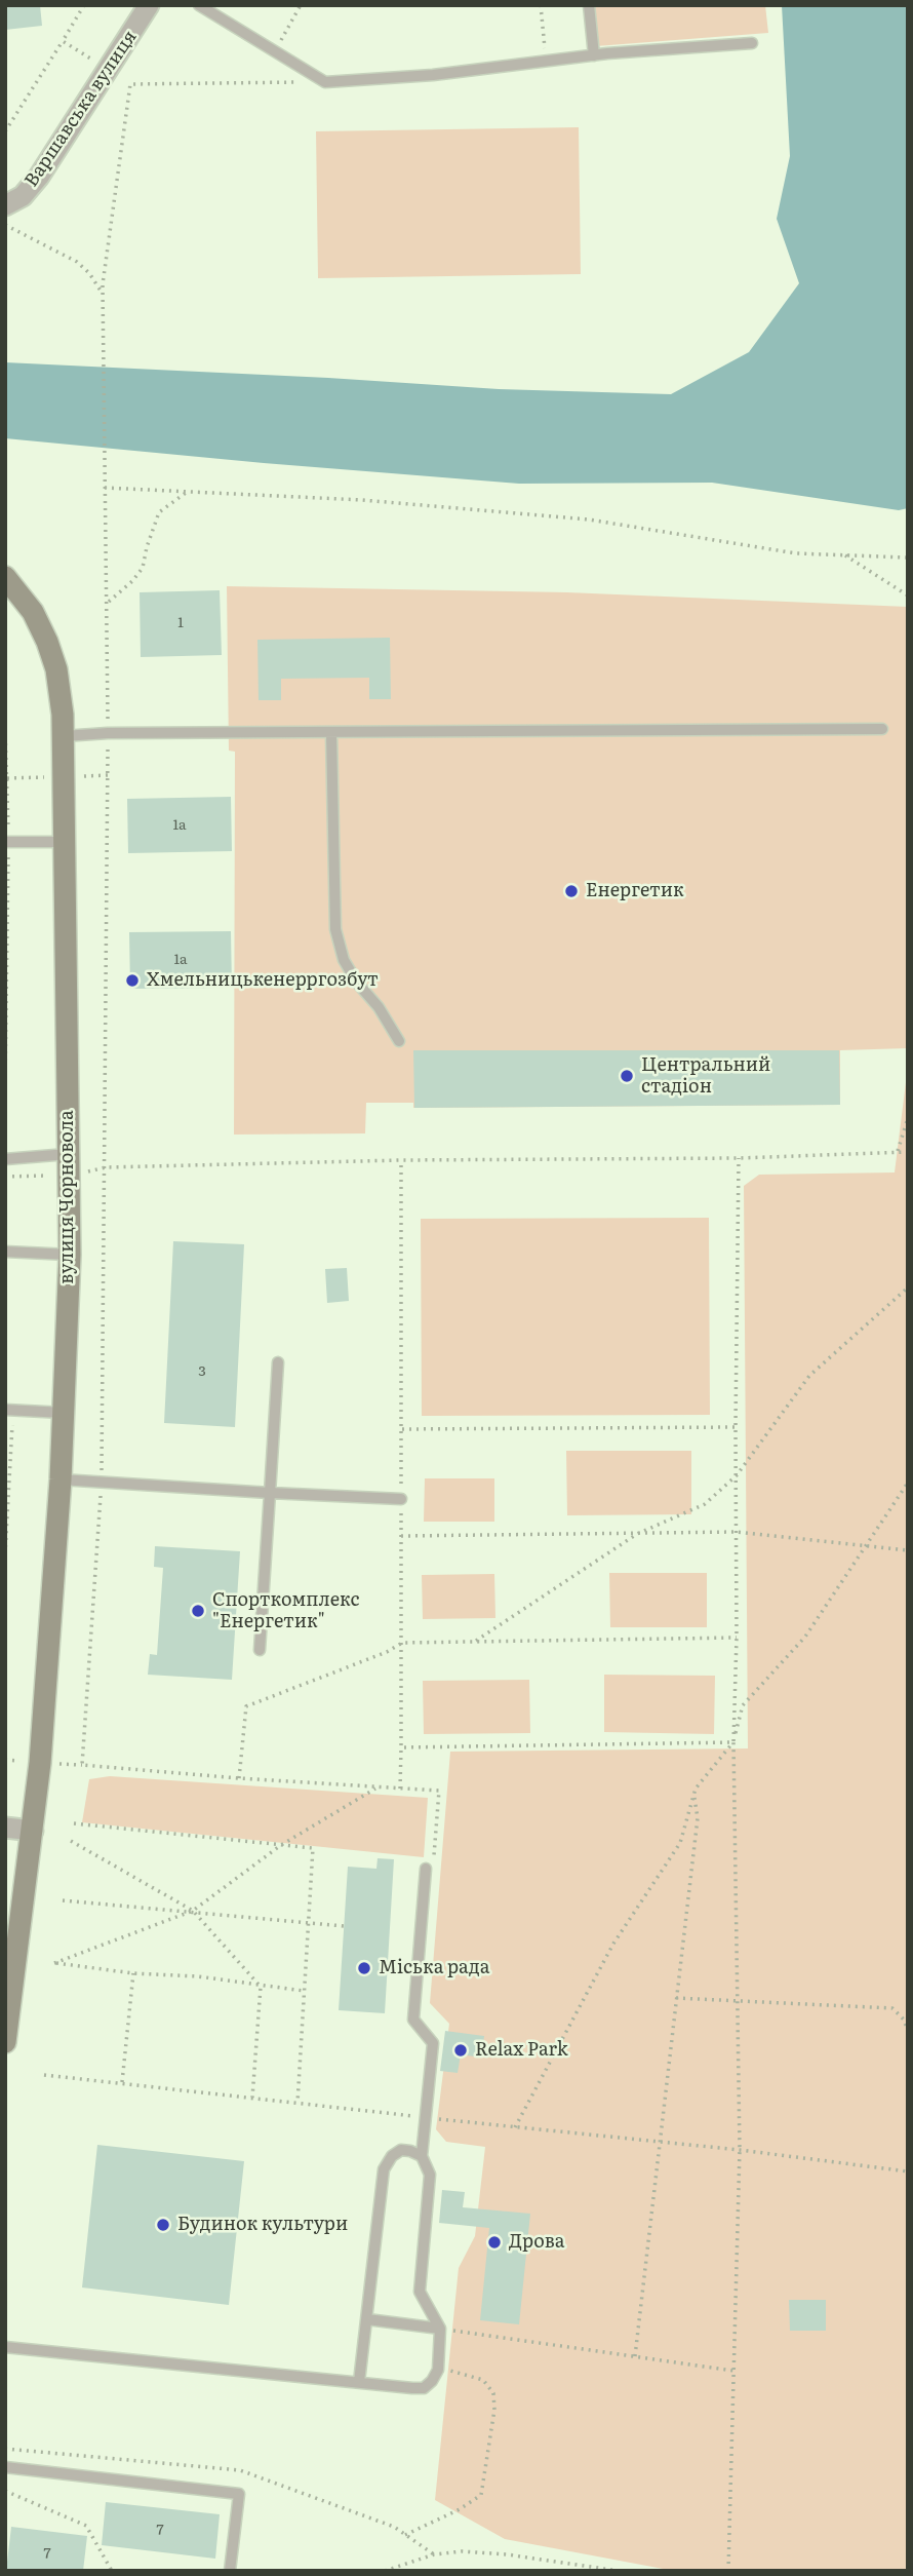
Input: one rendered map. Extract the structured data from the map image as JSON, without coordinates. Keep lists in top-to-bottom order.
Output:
{
  "streets": {
    "street": ["Варшавська вулиця", "вулиця Чорновола"]
  },
  "places": [
    "Енергетик",
    "Хмельницькенерргозбут",
    "Центральний стадіон",
    "Спорткомплекс \"Енергетик\"",
    "Міська рада",
    "Relax Park",
    "Будинок культури",
    "Дрова"
  ],
  "house_numbers": [
    "1",
    "1а",
    "1а",
    "3",
    "7",
    "7"
  ]
}
